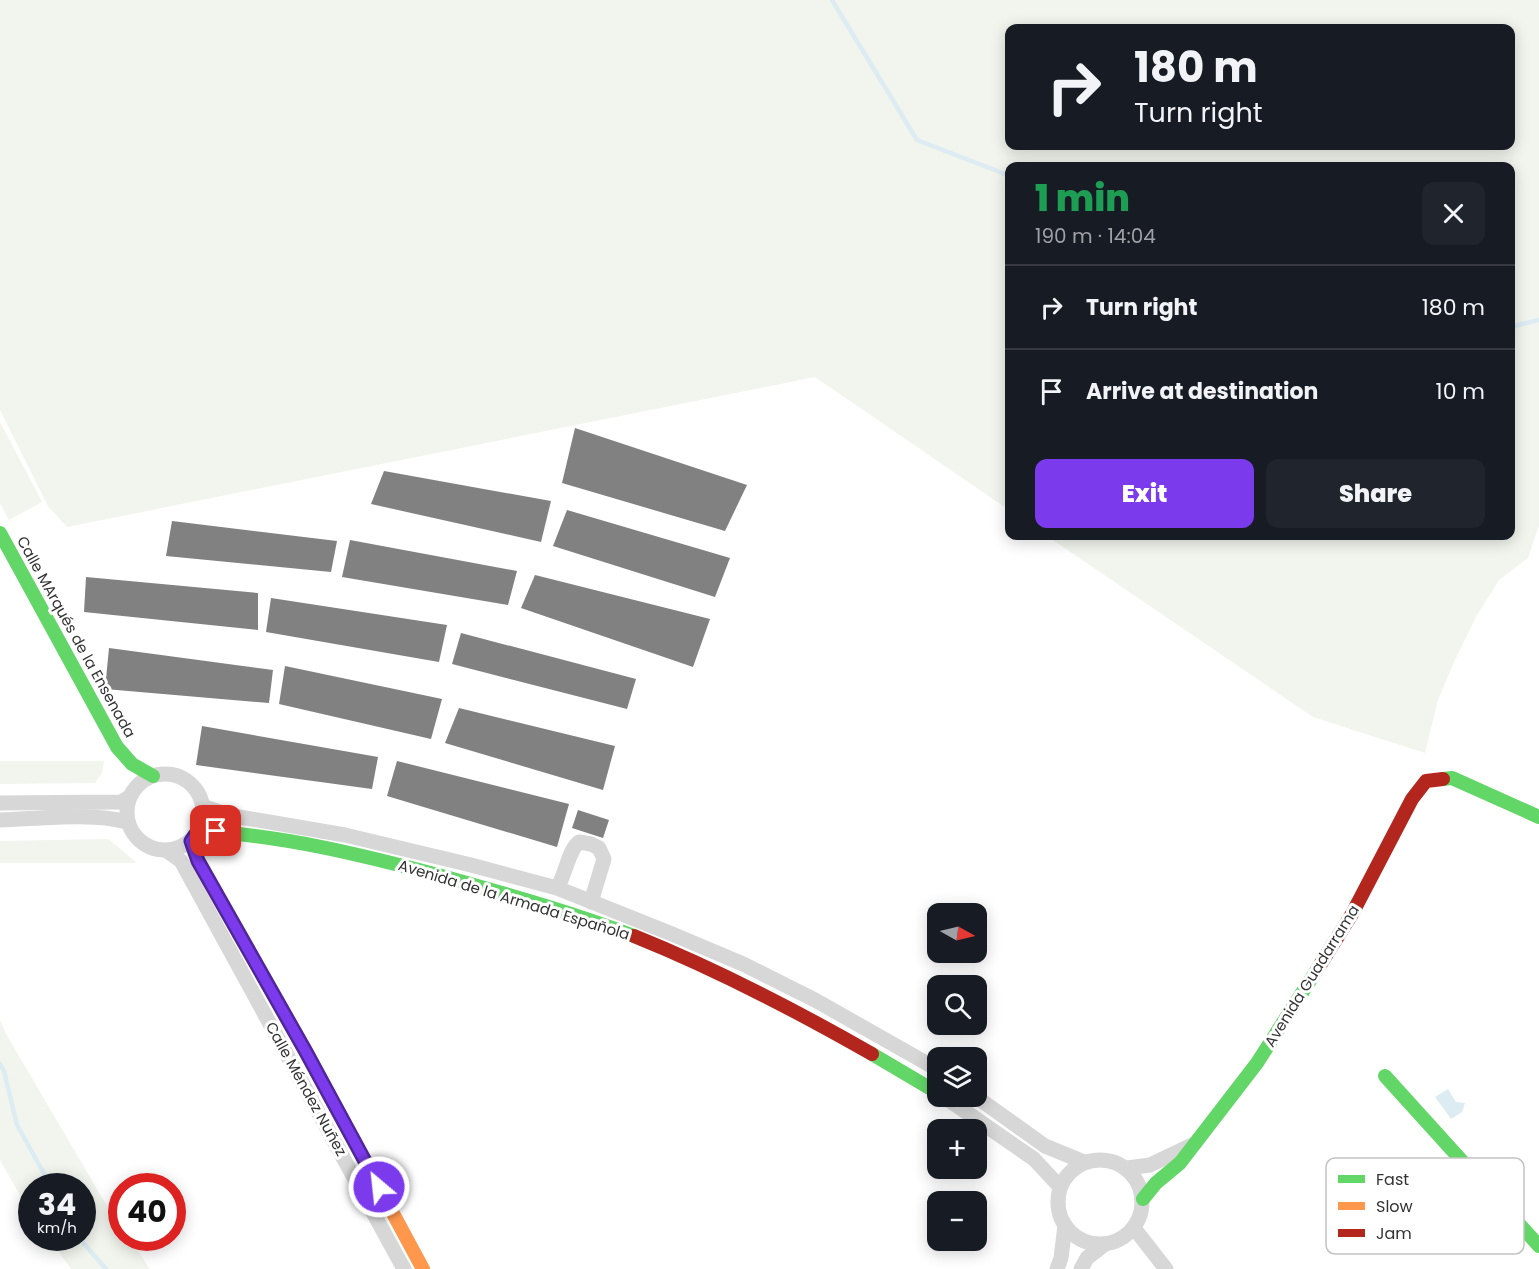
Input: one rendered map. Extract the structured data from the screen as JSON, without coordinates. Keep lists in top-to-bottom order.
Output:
{
  "streets": {
    "street": [
      "Calle MArqués de la Ensenada",
      "Avenida de la Armada Española",
      "Avenida Guadarrama",
      "Calle Méndez Nuñez"
    ]
  },
  "crossings": [
    ["Calle MArqués de la Ensenada", "Avenida de la Armada Española"],
    ["Calle MArqués de la Ensenada", "Calle Méndez Nuñez"],
    ["Avenida de la Armada Española", "Calle Méndez Nuñez"]
  ],
  "legend": ["Fast", "Slow", "Jam"],
  "north": "right",
  "page": {
    "turn": ["180 m", "Turn right"],
    "heading": ["1 min", "190 m · 14:04"],
    "list": [
      {
        "name": "Turn right",
        "value": "180 m"
      },
      {
        "name": "Arrive at destination",
        "value": "10 m"
      }
    ],
    "buttons": ["Exit", "Share"],
    "map_buttons": ["+", "−"],
    "speed": "34 km/h",
    "limit": "40"
  }
}
